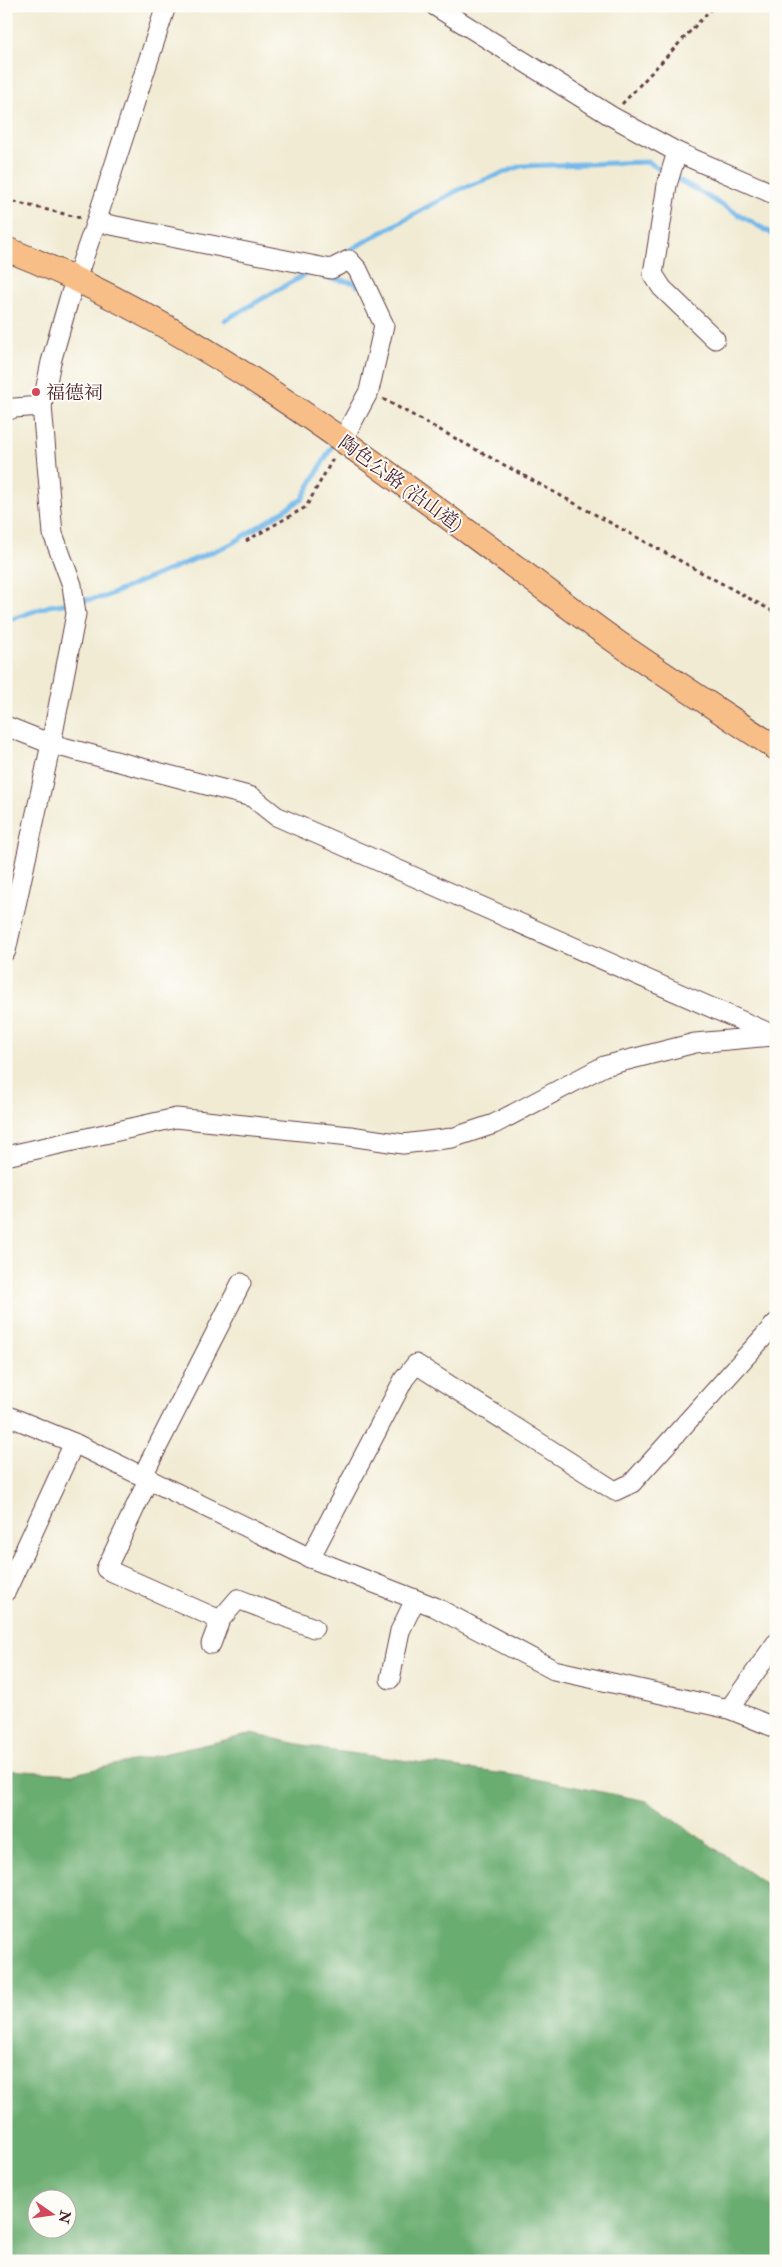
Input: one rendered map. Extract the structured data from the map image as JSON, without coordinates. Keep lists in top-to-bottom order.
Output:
{
  "streets": {
    "main road": ["陶色公路 (沿山道)"]
  },
  "places": ["福德祠"],
  "north": "right"
}
